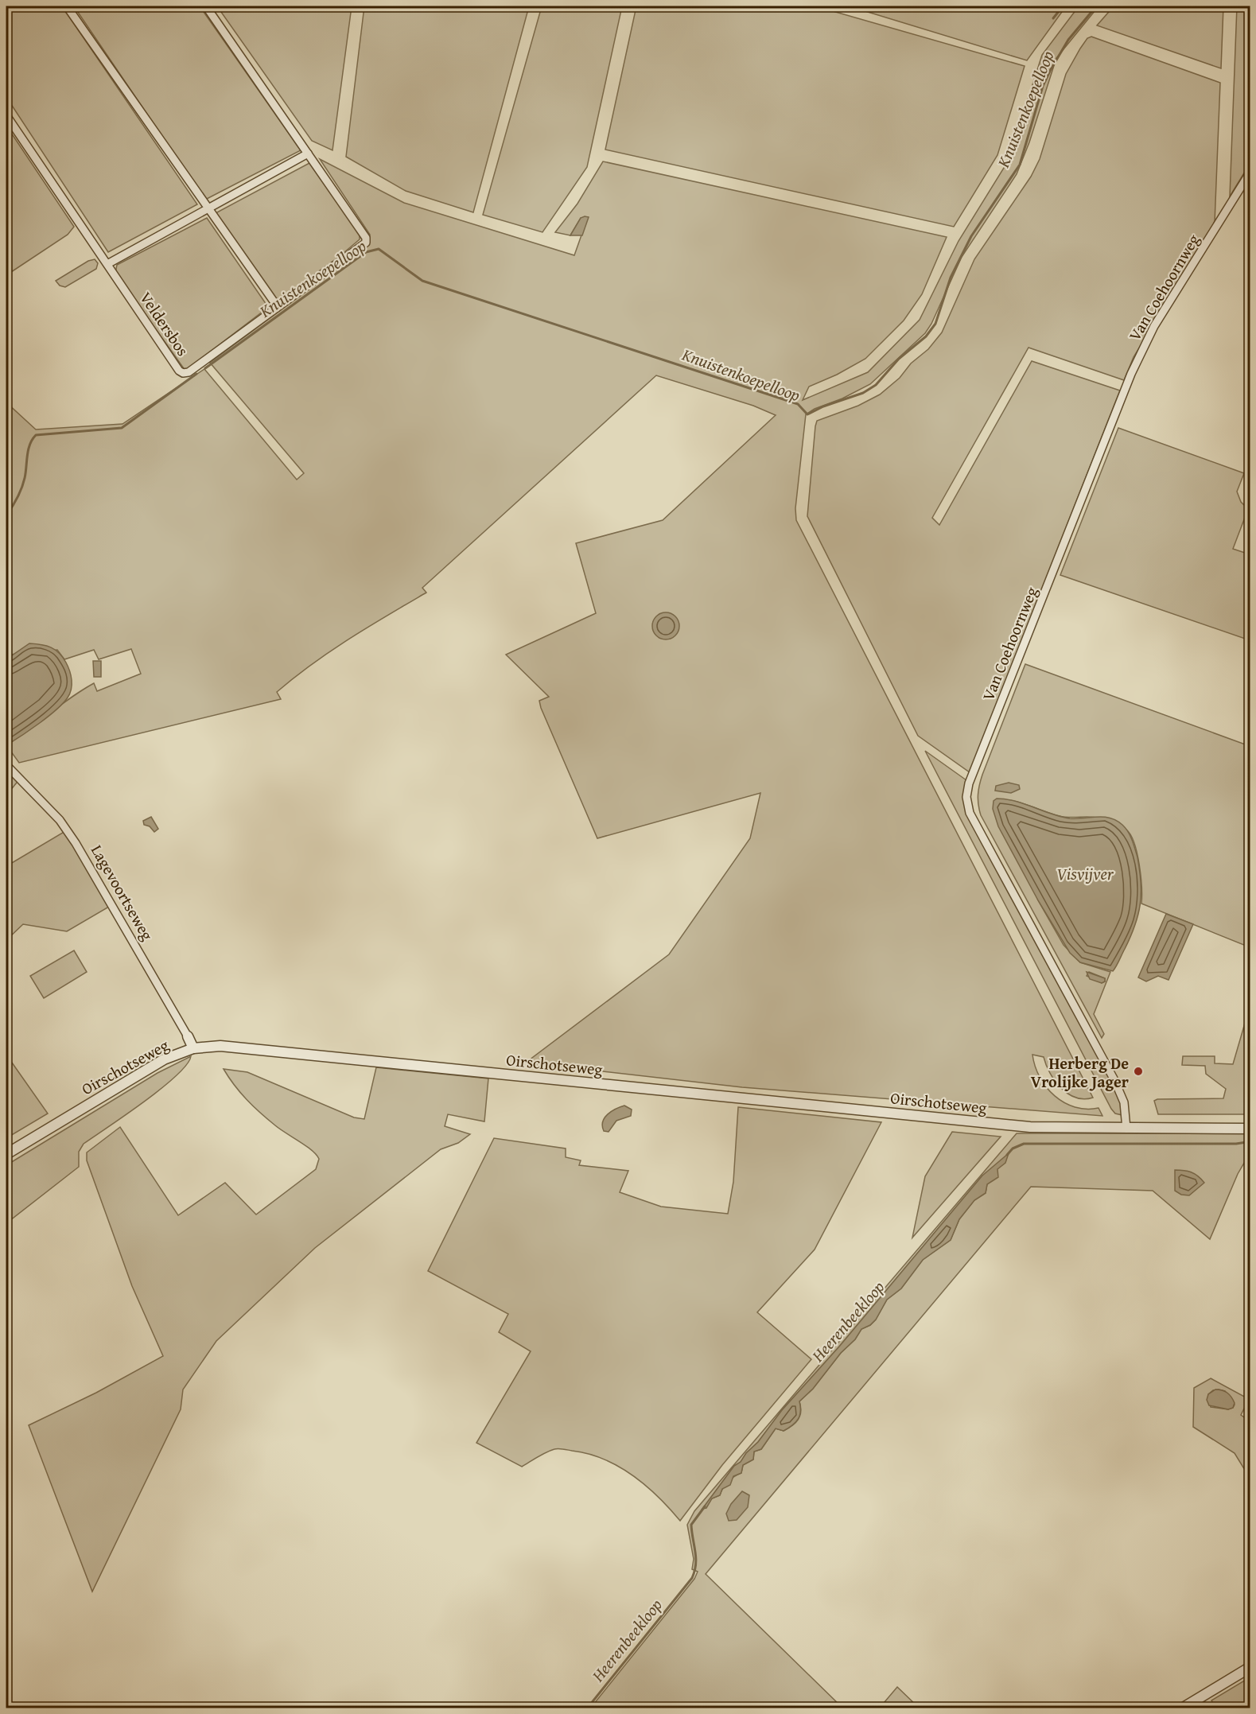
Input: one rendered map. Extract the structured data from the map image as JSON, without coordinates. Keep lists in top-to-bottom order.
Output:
{
  "streets": {
    "street": [
      "Van Coehoornweg",
      "Veldersbos",
      "Lagevoortseweg",
      "Oirschotseweg"
    ]
  },
  "crossings": [
    ["Van Coehoornweg", "Oirschotseweg"],
    ["Lagevoortseweg", "Oirschotseweg"]
  ],
  "water": ["Knuistenkoepelloop", "Visvijver", "Heerenbeekloop"],
  "places": ["Herberg De Vrolijke Jager"]
}
